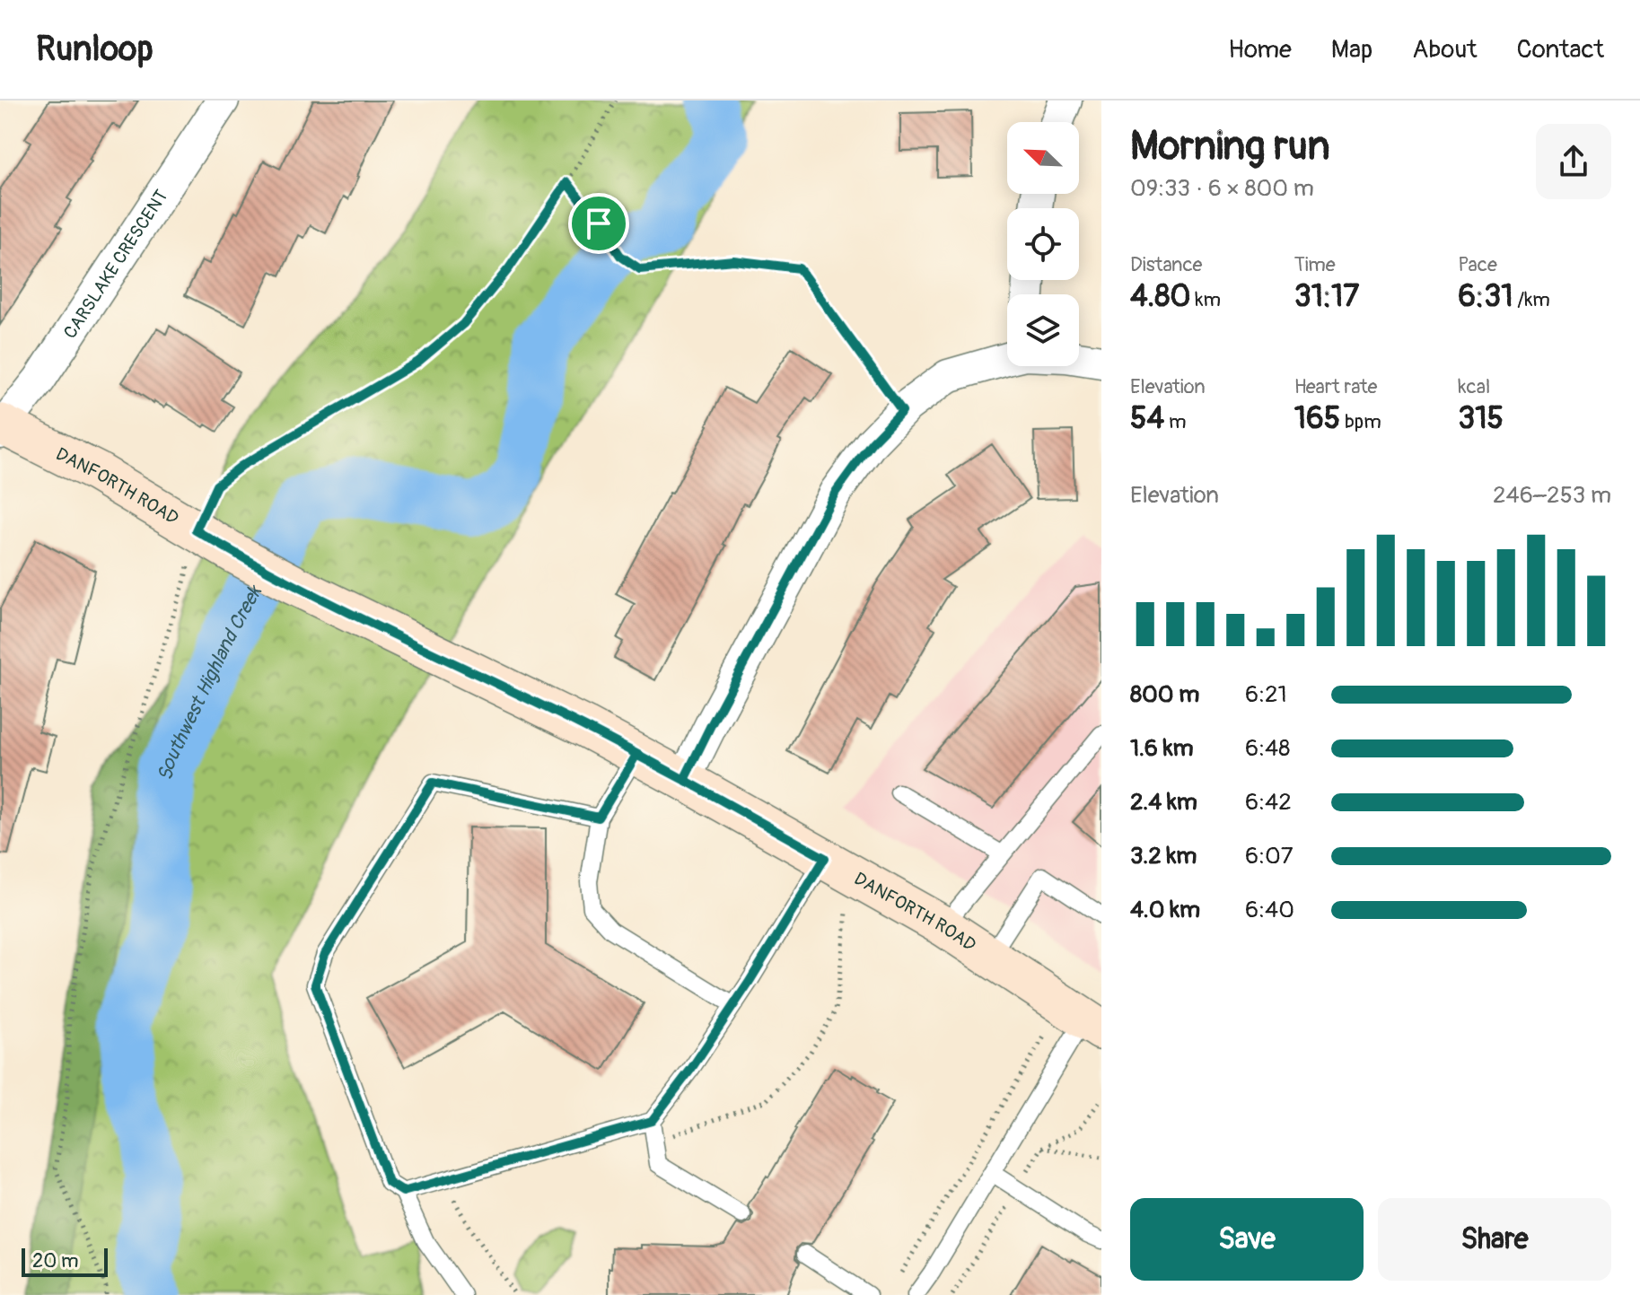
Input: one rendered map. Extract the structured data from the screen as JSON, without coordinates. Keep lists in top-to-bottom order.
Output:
{
  "streets": {
    "main road": ["DANFORTH ROAD"],
    "street": ["CARSLAKE CRESCENT"]
  },
  "crossings": [
    ["CARSLAKE CRESCENT", "DANFORTH ROAD"]
  ],
  "water": ["Southwest Highland Creek"],
  "scale_bar": "20 m",
  "north": "top left",
  "page": {
    "header": "Runloop",
    "nav": [
      "Home",
      "Map",
      "About",
      "Contact"
    ],
    "heading": ["Morning run", "09:33 · 6 × 800 m"],
    "stats": [
      ["Distance", "4.80 km"],
      ["Time", "31:17"],
      ["Pace", "6:31 /km"],
      ["Elevation", "54 m"],
      ["Heart rate", "165 bpm"],
      ["kcal", "315"]
    ],
    "chart": ["Elevation", "246–253 m"],
    "list": [
      {
        "name": "800 m",
        "note": "6:21"
      },
      {
        "name": "1.6 km",
        "note": "6:48"
      },
      {
        "name": "2.4 km",
        "note": "6:42"
      },
      {
        "name": "3.2 km",
        "note": "6:07"
      },
      {
        "name": "4.0 km",
        "note": "6:40"
      }
    ],
    "buttons": ["Save", "Share"],
    "scale": "20 m"
  }
}
